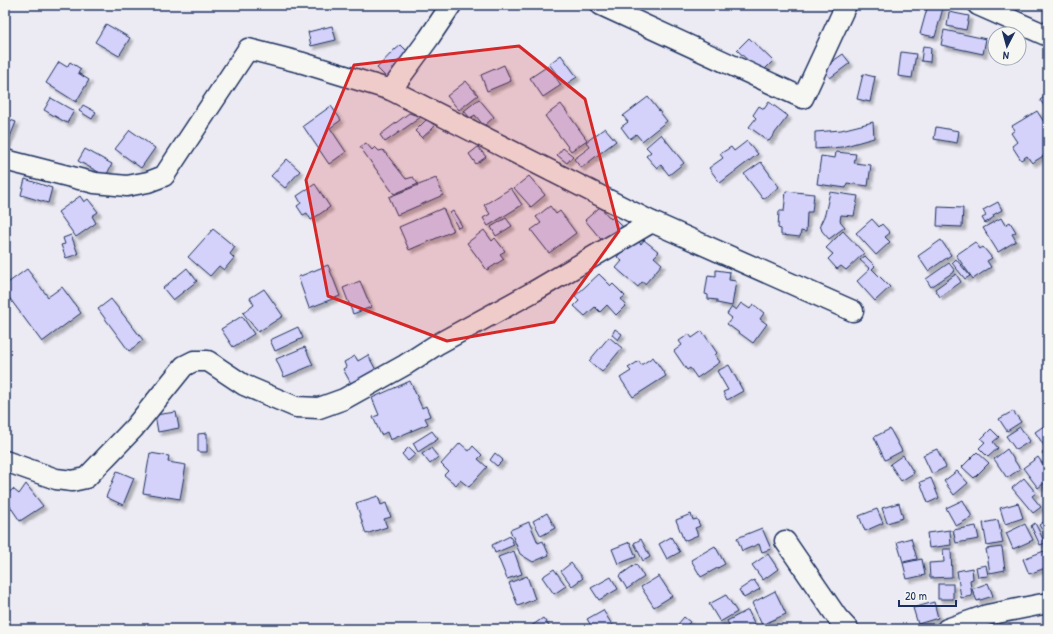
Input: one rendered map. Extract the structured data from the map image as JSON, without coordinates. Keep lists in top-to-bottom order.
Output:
{
  "scale_bar": "20 m",
  "north": "bottom"
}
